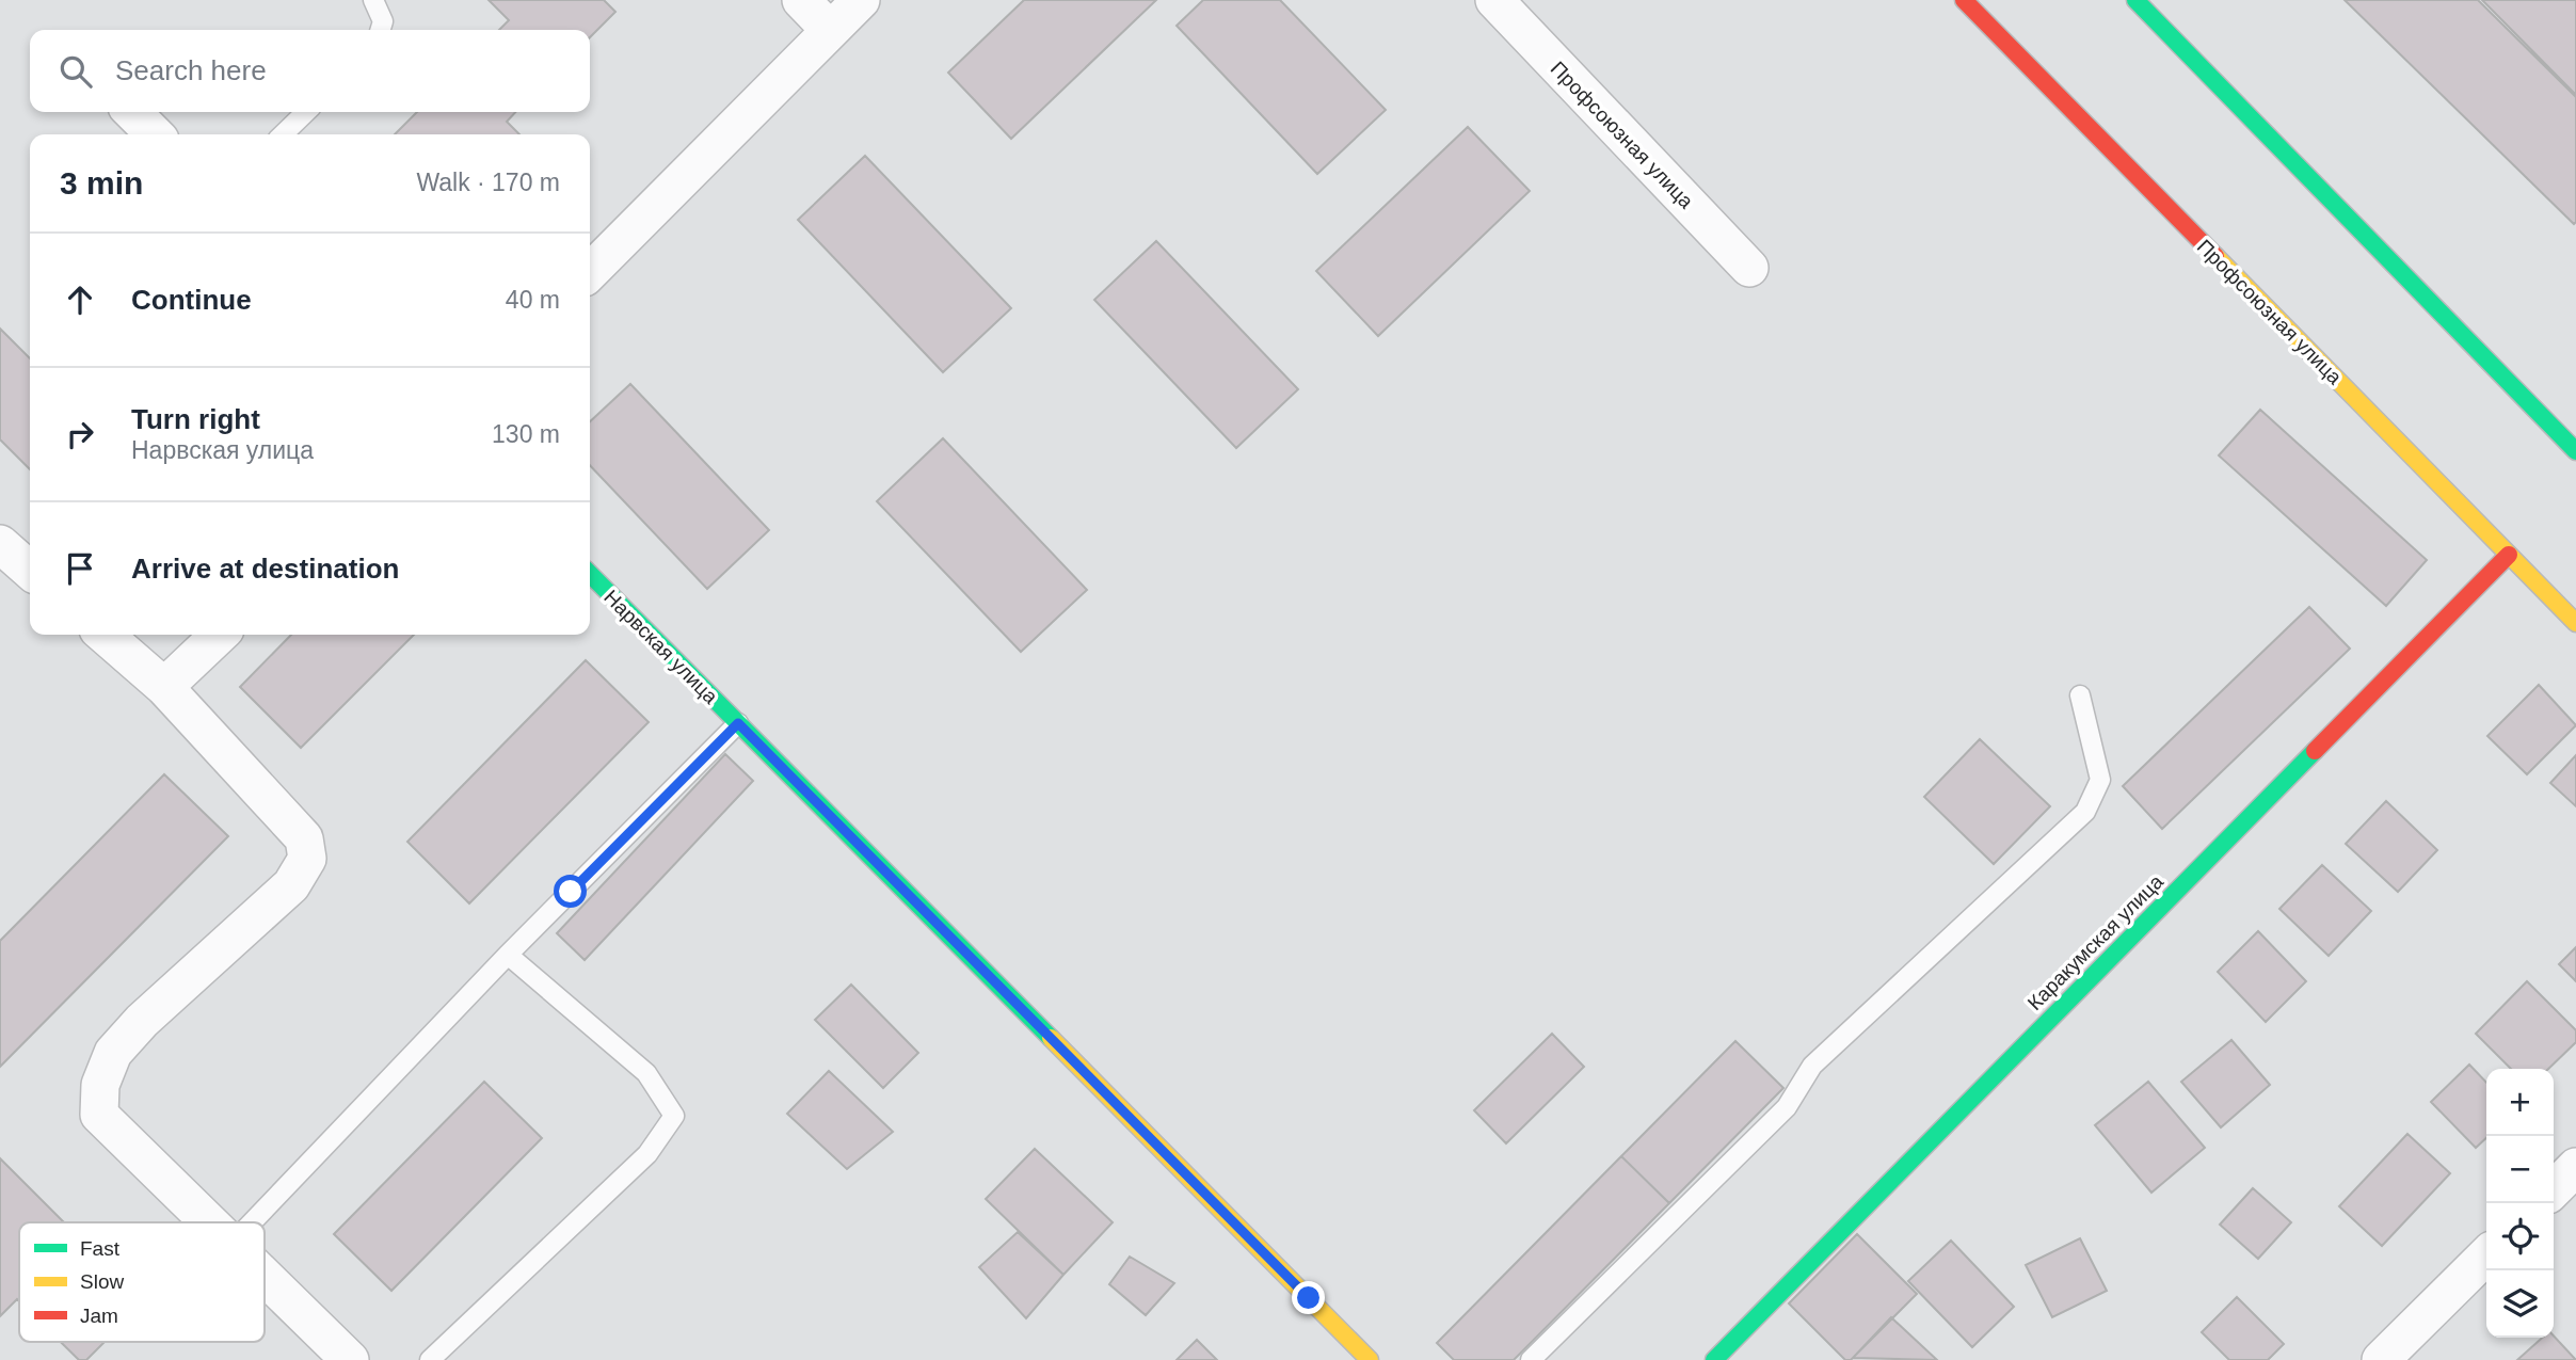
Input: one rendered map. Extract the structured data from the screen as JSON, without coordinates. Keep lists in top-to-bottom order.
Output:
{
  "streets": {
    "street": ["Профсоюзная улица", "Нарвская улица", "Каракумская улица"]
  },
  "crossings": [
    ["Профсоюзная улица", "Каракумская улица"]
  ],
  "legend": ["Fast", "Slow", "Jam"],
  "page": {
    "search": "Search here",
    "heading": ["3 min", "Walk · 170 m"],
    "list": [
      ["Continue", "40 m"],
      ["Turn right", "Нарвская улица", "130 m"],
      "Arrive at destination"
    ],
    "map_buttons": ["+", "−"]
  }
}
